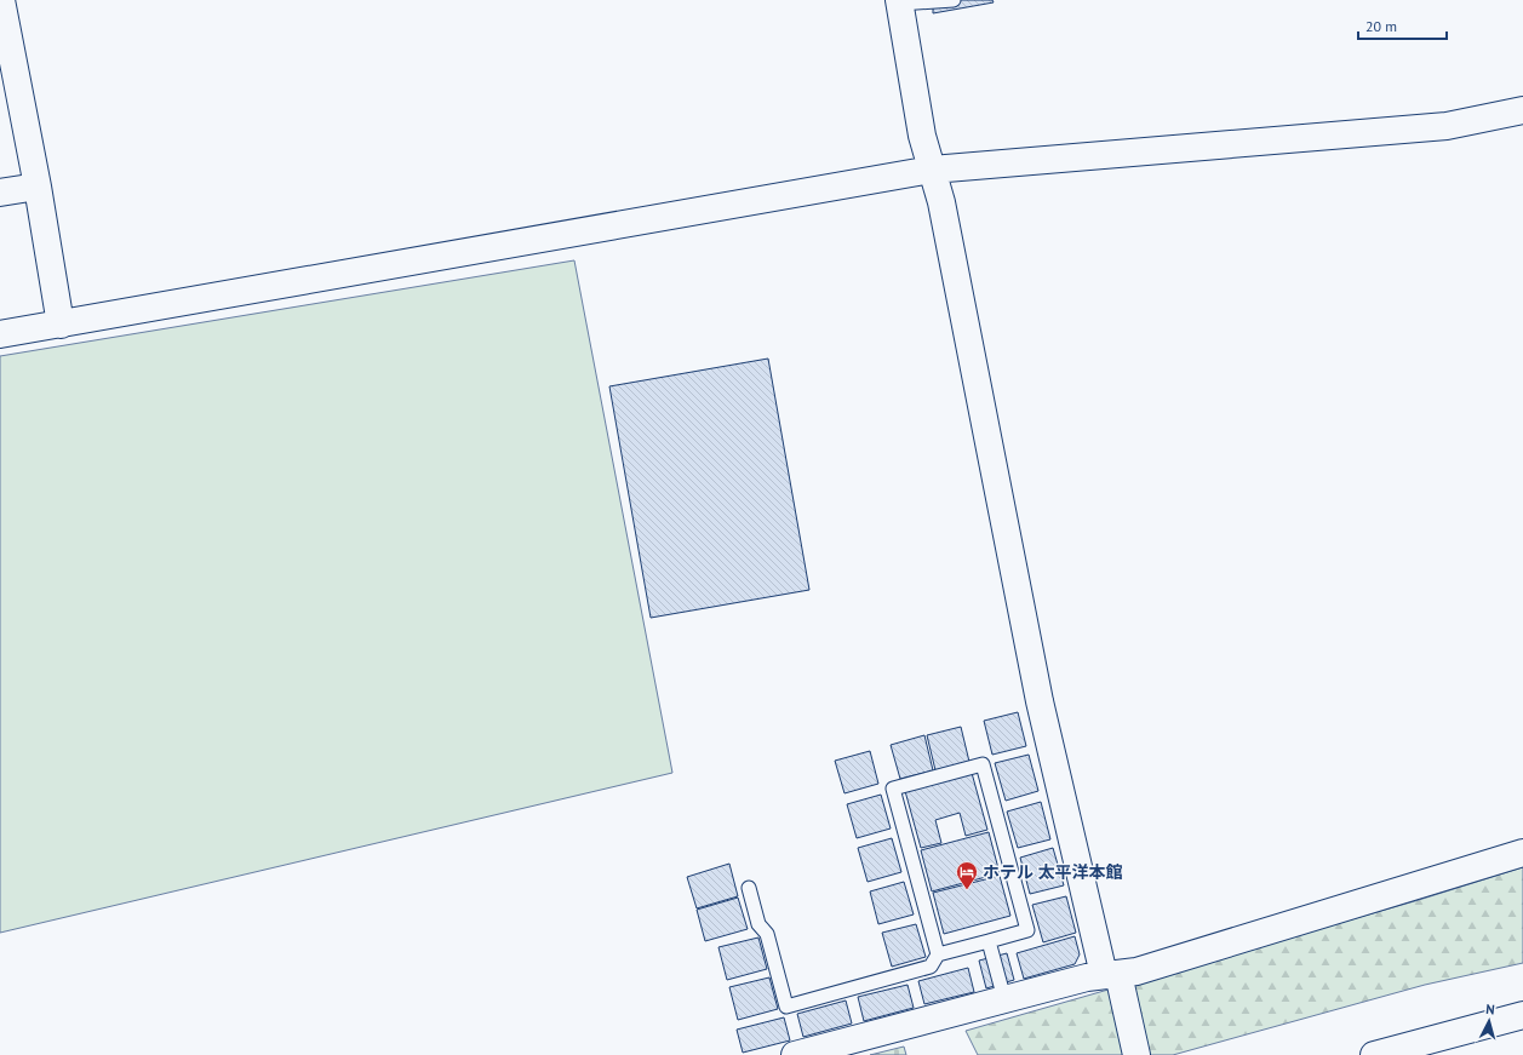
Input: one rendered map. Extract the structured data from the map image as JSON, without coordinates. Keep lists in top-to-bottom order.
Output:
{
  "places": {
    "hotel": ["ホテル 太平洋本館"]
  },
  "scale_bar": "20 m",
  "north": "top"
}
